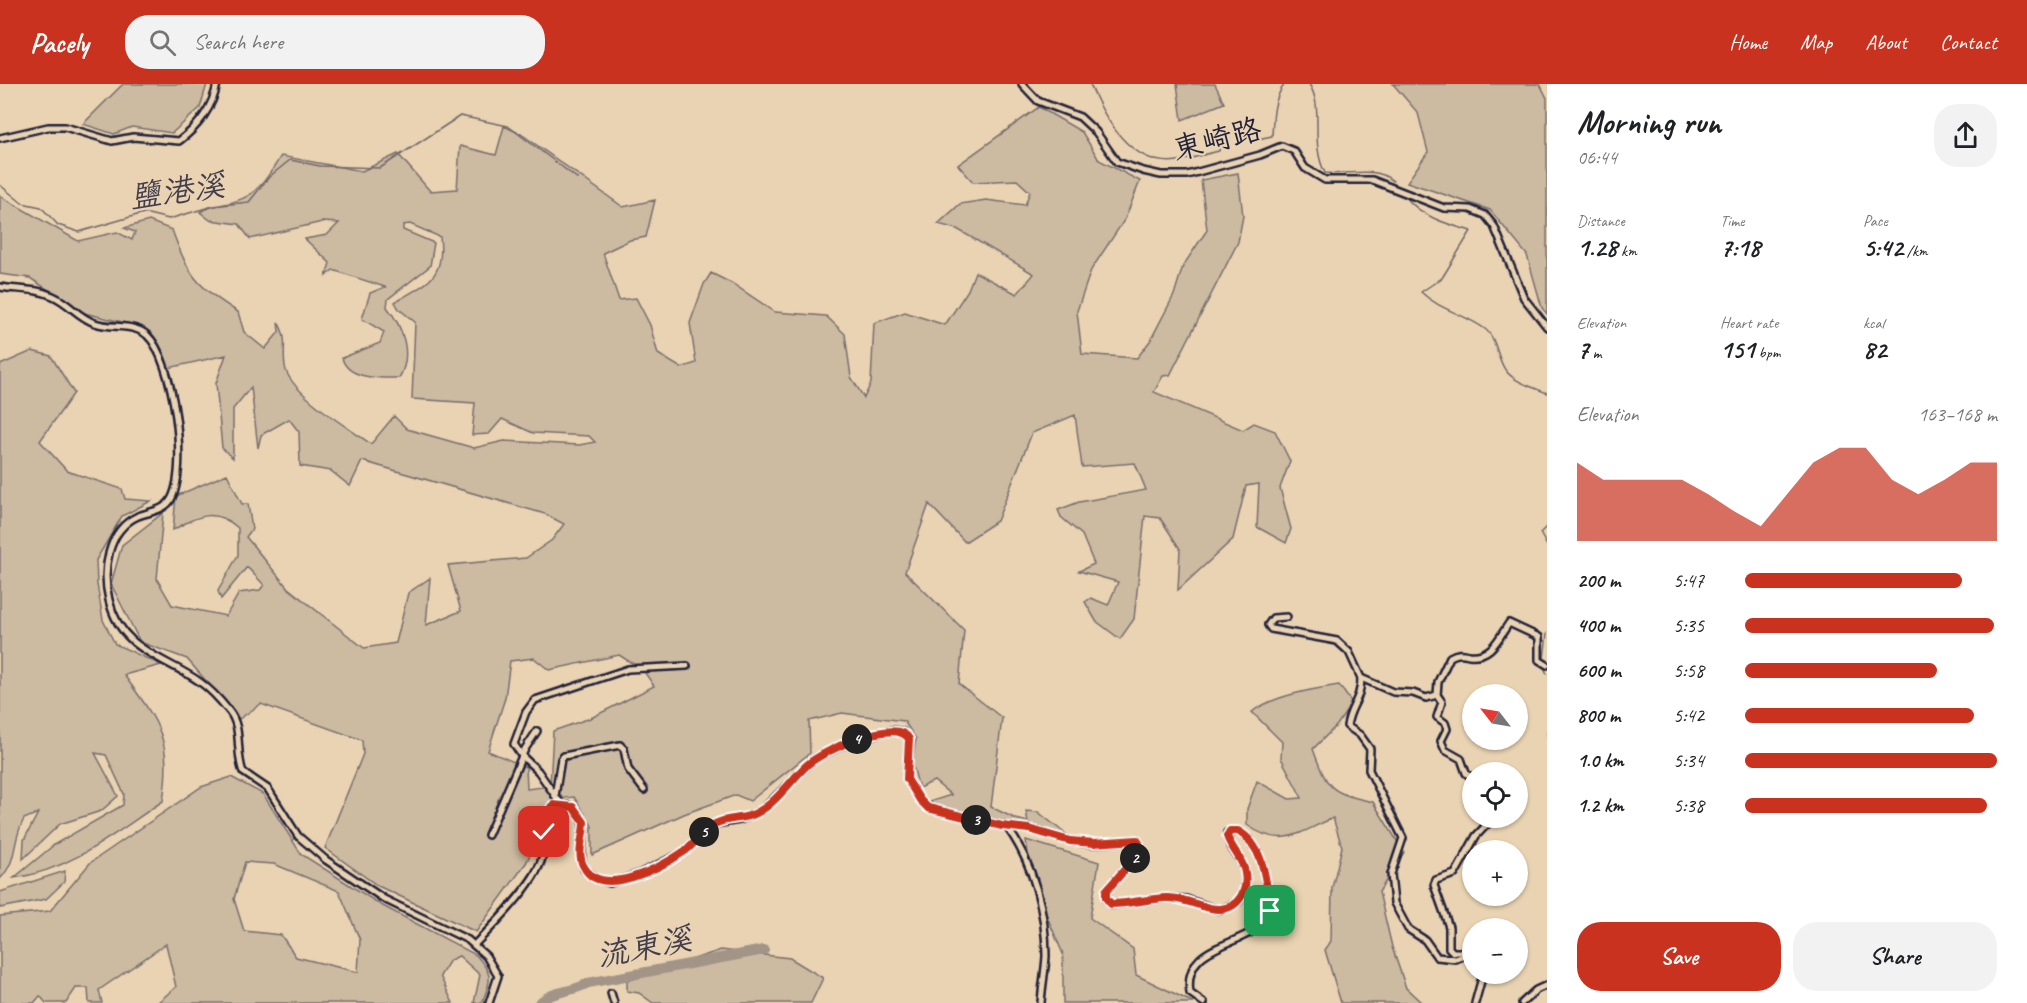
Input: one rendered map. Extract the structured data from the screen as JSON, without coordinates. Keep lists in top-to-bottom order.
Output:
{
  "streets": {
    "street": ["東崎路"]
  },
  "water": ["鹽港溪", "流東溪"],
  "north": "top left",
  "page": {
    "header": "Pacely",
    "search": "Search here",
    "nav": [
      "Home",
      "Map",
      "About",
      "Contact"
    ],
    "heading": ["Morning run", "06:44"],
    "stats": [
      ["Distance", "1.28 km"],
      ["Time", "7:18"],
      ["Pace", "5:42 /km"],
      ["Elevation", "7 m"],
      ["Heart rate", "151 bpm"],
      ["kcal", "82"]
    ],
    "chart": ["Elevation", "163–168 m"],
    "list": [
      {
        "name": "200 m",
        "note": "5:47"
      },
      {
        "name": "400 m",
        "note": "5:35"
      },
      {
        "name": "600 m",
        "note": "5:58"
      },
      {
        "name": "800 m",
        "note": "5:42"
      },
      {
        "name": "1.0 km",
        "note": "5:34"
      },
      {
        "name": "1.2 km",
        "note": "5:38"
      }
    ],
    "map_buttons": ["+", "−"],
    "pins": [
      "4",
      "3",
      "5",
      "2"
    ],
    "buttons": ["Save", "Share"]
  }
}
